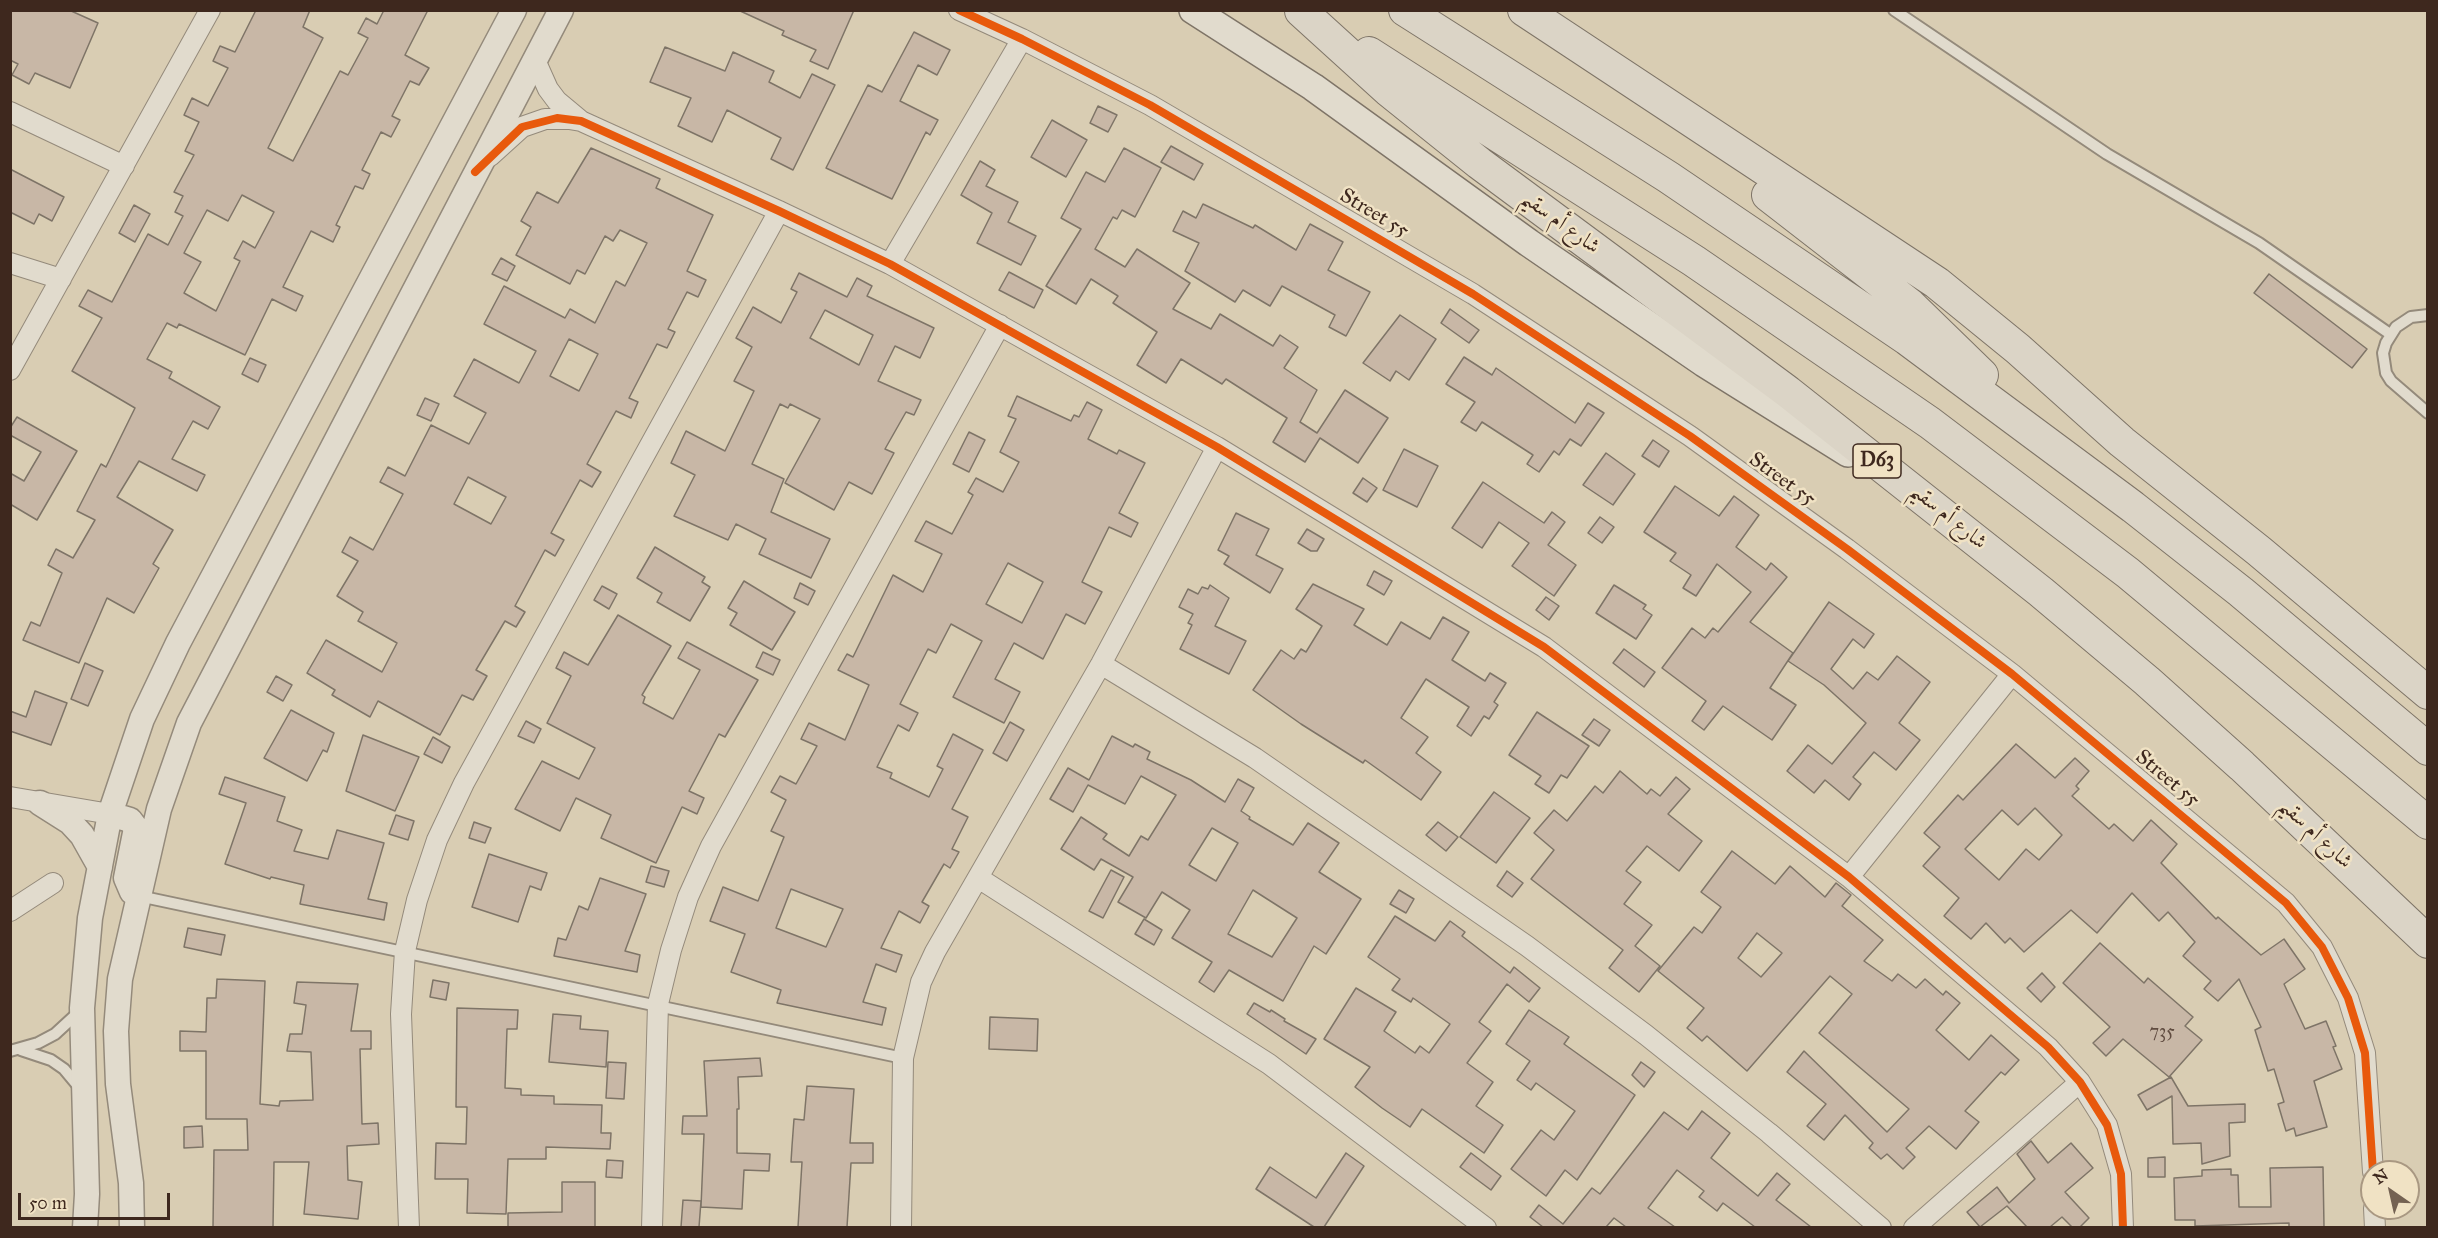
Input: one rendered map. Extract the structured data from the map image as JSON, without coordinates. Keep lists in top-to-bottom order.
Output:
{
  "streets": {
    "main road": ["شارع أم سقيم", "D63"],
    "street": ["Street 55"]
  },
  "house_numbers": ["735"],
  "scale_bar": "50 m",
  "north": "top left"
}
